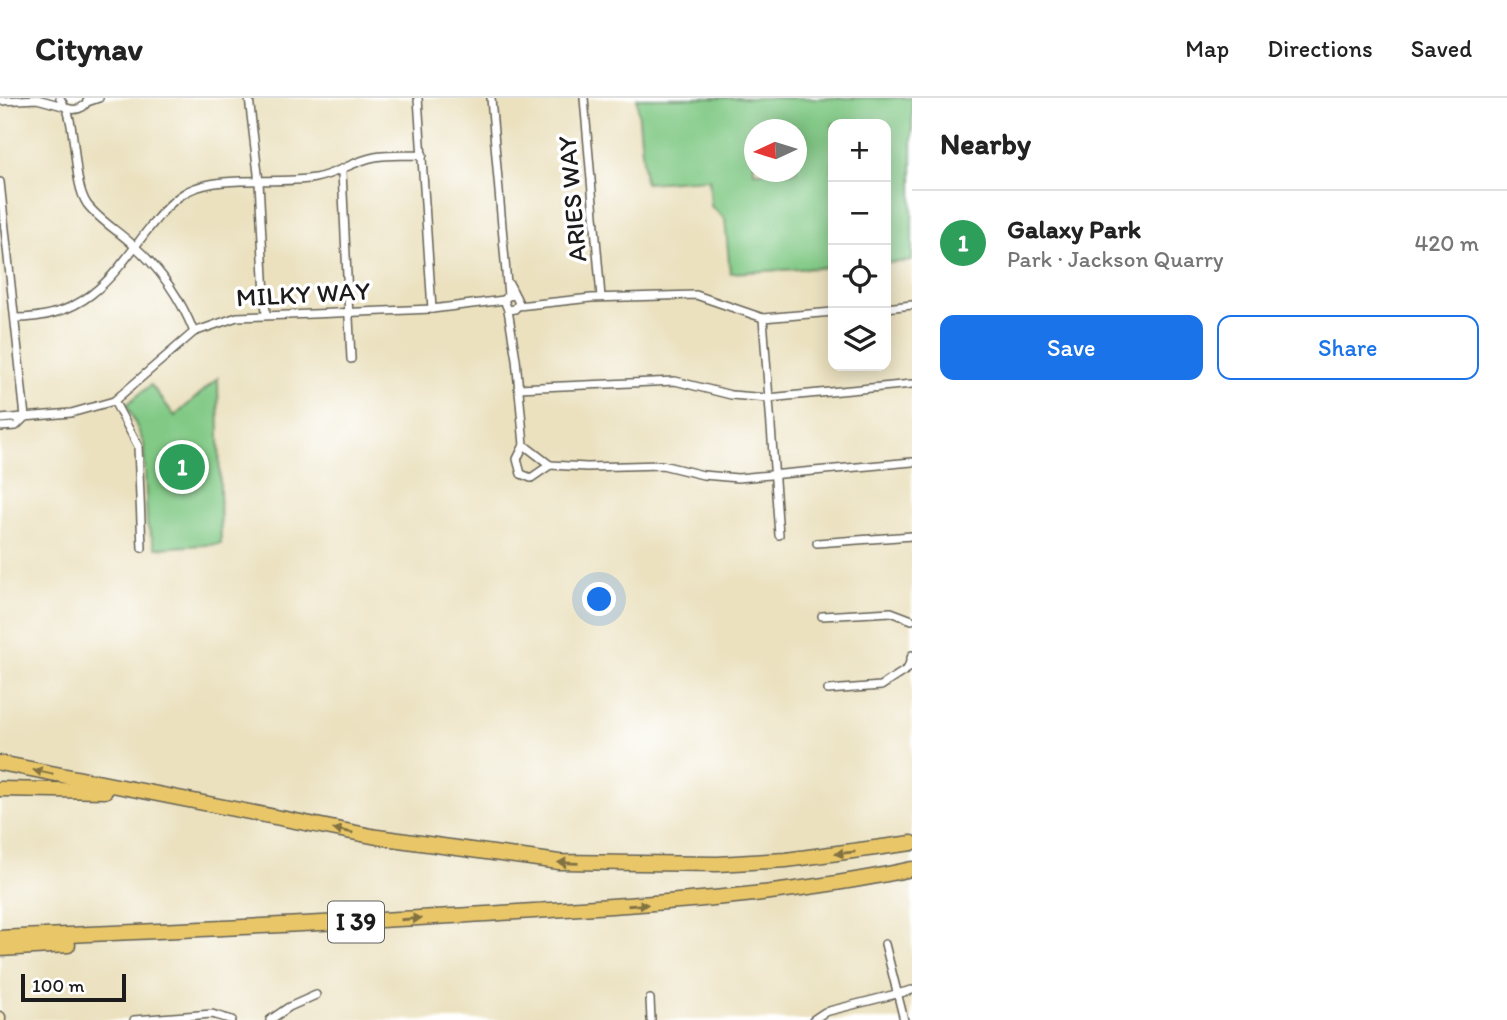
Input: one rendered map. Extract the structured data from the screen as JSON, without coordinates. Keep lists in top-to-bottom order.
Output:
{
  "streets": {
    "highway": ["I 39"],
    "street": ["ARIES WAY", "MILKY WAY"]
  },
  "crossings": [
    ["ARIES WAY", "MILKY WAY"]
  ],
  "scale_bar": "100 m",
  "north": "left",
  "page": {
    "header": "Citynav",
    "nav": ["Map", "Directions", "Saved"],
    "heading": "Nearby",
    "map_buttons": ["+", "−"],
    "list": [
      {
        "mark": "1",
        "name": "Galaxy Park",
        "note": "Park · Jackson Quarry",
        "value": "420 m"
      }
    ],
    "buttons": ["Save", "Share"],
    "pins": "1",
    "scale": "100 m"
  }
}
